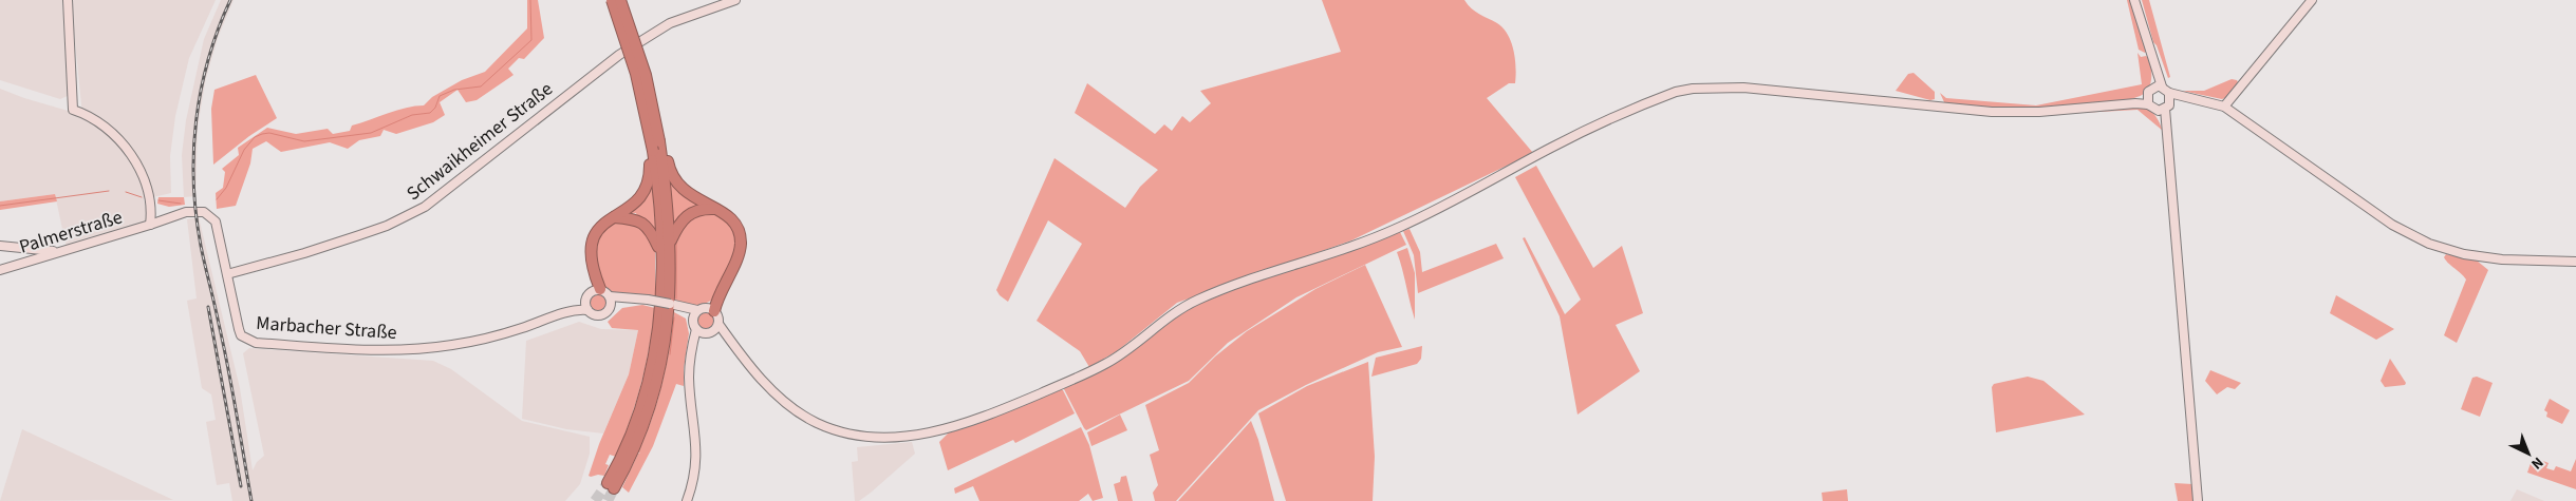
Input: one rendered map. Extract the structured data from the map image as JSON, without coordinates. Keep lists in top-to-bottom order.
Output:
{
  "streets": {
    "main road": ["Schwaikheimer Straße", "Palmerstraße", "Marbacher Straße"]
  },
  "crossings": [
    ["Schwaikheimer Straße", "Marbacher Straße"],
    ["Palmerstraße", "Marbacher Straße"]
  ],
  "north": "bottom right"
}
